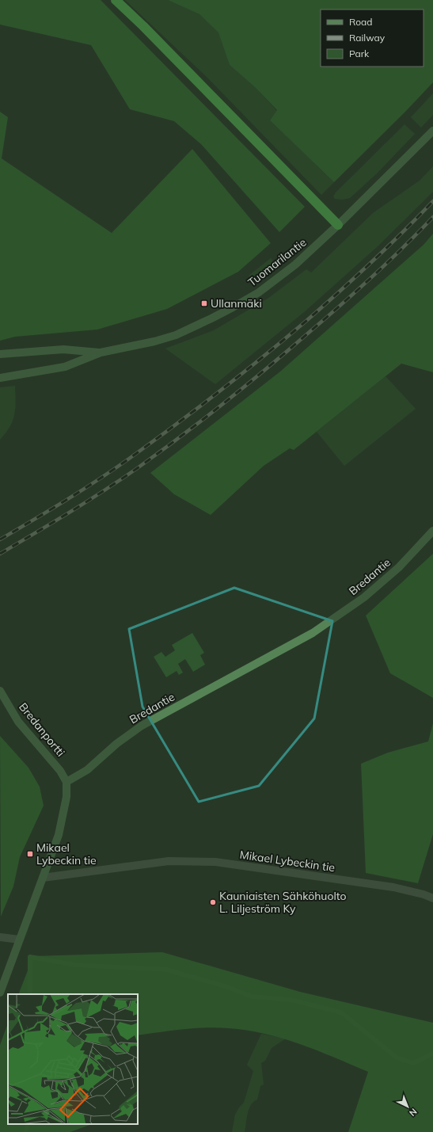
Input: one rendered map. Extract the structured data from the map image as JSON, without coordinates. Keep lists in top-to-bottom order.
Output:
{
  "streets": {
    "street": [
      "Tuomarilantie",
      "Bredantie",
      "Bredanportti",
      "Mikael Lybeckin tie"
    ]
  },
  "crossings": [
    ["Bredantie", "Bredanportti"]
  ],
  "places": {
    "transit": ["Ullanmäki", "Mikael Lybeckin tie"],
    "other": ["Kauniaisten Sähköhuolto L. Liljeström Ky"]
  },
  "legend": ["Road", "Railway", "Park"],
  "north": "bottom right"
}
